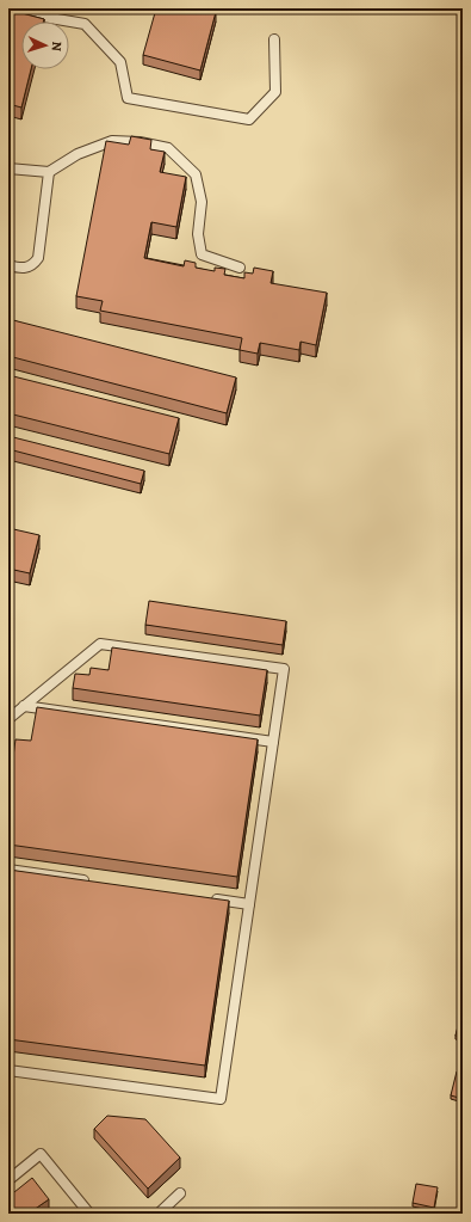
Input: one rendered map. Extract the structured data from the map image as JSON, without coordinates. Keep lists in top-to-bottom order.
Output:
{
  "north": "right"
}
